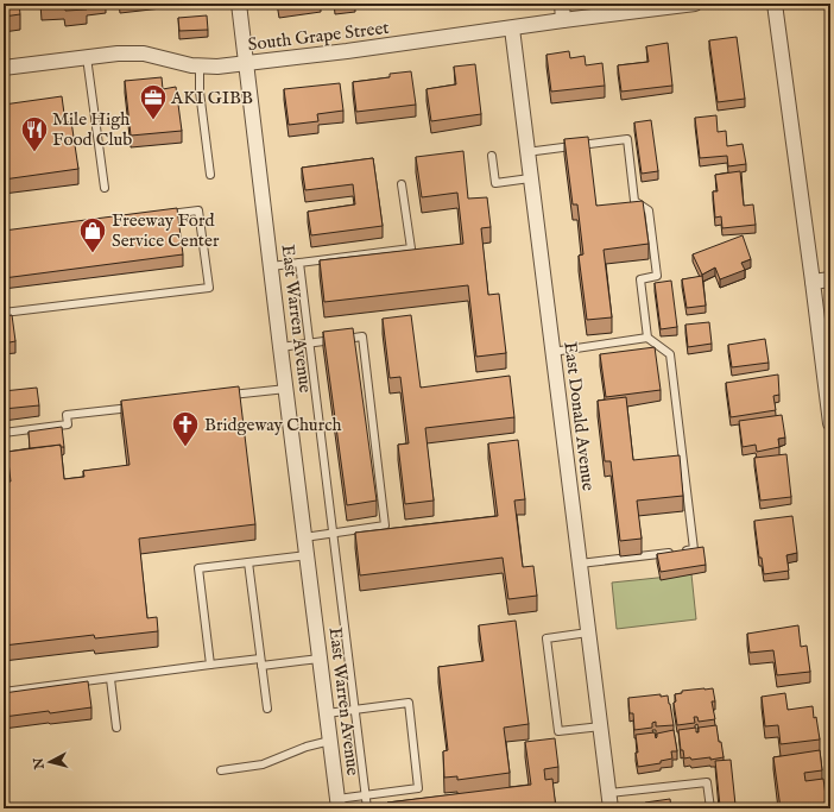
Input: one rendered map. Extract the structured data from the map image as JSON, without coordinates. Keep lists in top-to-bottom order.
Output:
{
  "streets": {
    "street": ["South Grape Street", "East Warren Avenue", "East Donald Avenue"]
  },
  "crossings": [
    ["South Grape Street", "East Warren Avenue"],
    ["South Grape Street", "East Donald Avenue"]
  ],
  "places": {
    "office": ["AKI GIBB"],
    "restaurant": ["Mile High Food Club"],
    "shop": ["Freeway Ford Service Center"],
    "church": ["Bridgeway Church"]
  },
  "north": "left"
}
